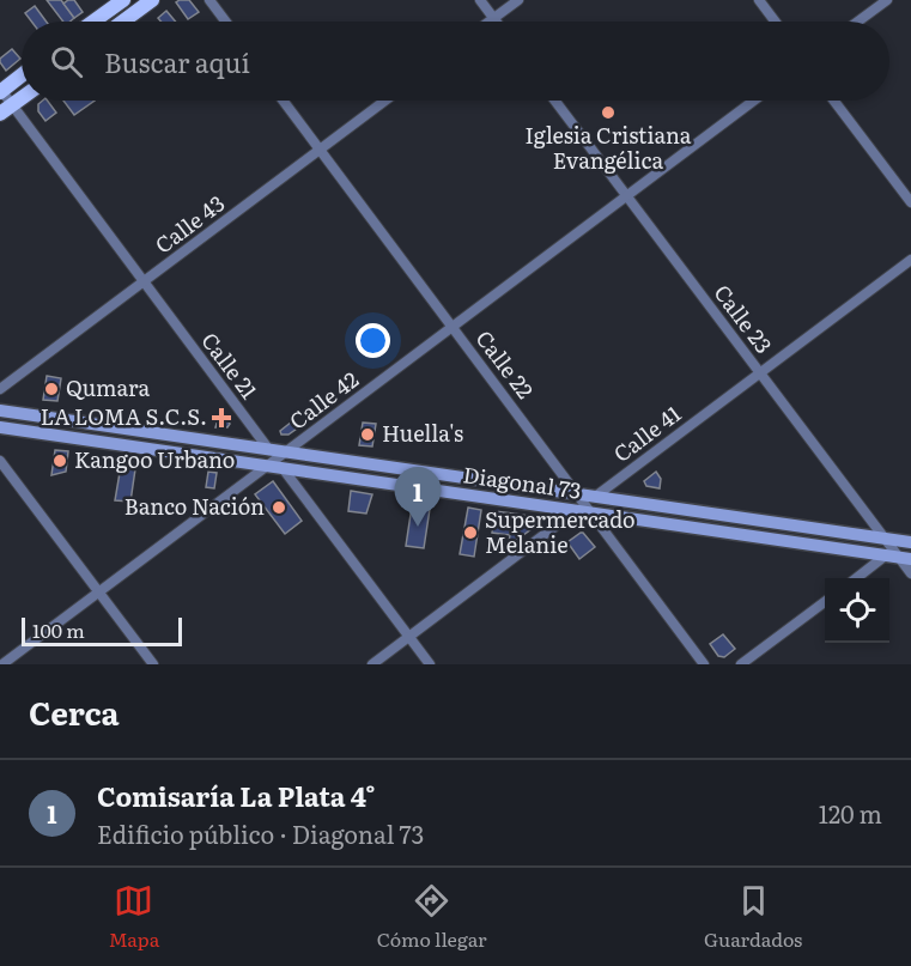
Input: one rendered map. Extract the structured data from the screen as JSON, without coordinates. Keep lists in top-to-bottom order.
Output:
{
  "streets": {
    "main road": ["Diagonal 73"],
    "street": [
      "Calle 43",
      "Calle 23",
      "Calle 22",
      "Calle 21",
      "Calle 42",
      "Calle 41"
    ]
  },
  "crossings": [
    ["Calle 43", "Calle 22"],
    ["Calle 43", "Calle 21"],
    ["Calle 23", "Calle 42"],
    ["Calle 23", "Calle 41"],
    ["Calle 23", "Diagonal 73"],
    ["Calle 22", "Calle 42"],
    ["Calle 22", "Diagonal 73"],
    ["Calle 21", "Calle 42"],
    ["Calle 21", "Diagonal 73"],
    ["Calle 42", "Diagonal 73"],
    ["Calle 41", "Diagonal 73"]
  ],
  "places": {
    "other": [
      "Iglesia Cristiana Evangélica",
      "Qumara",
      "Huella's",
      "Kangoo Urbano",
      "Banco Nación",
      "Supermercado Melanie"
    ],
    "health": ["LA LOMA S.C.S."]
  },
  "scale_bar": "100 m",
  "page": {
    "search": "Buscar aquí",
    "pins": "1",
    "scale": "100 m",
    "heading": "Cerca",
    "list": [
      {
        "mark": "1",
        "name": "Comisaría La Plata 4°",
        "note": "Edificio público · Diagonal 73",
        "value": "120 m"
      }
    ],
    "nav": ["Mapa", "Cómo llegar", "Guardados"]
  }
}
